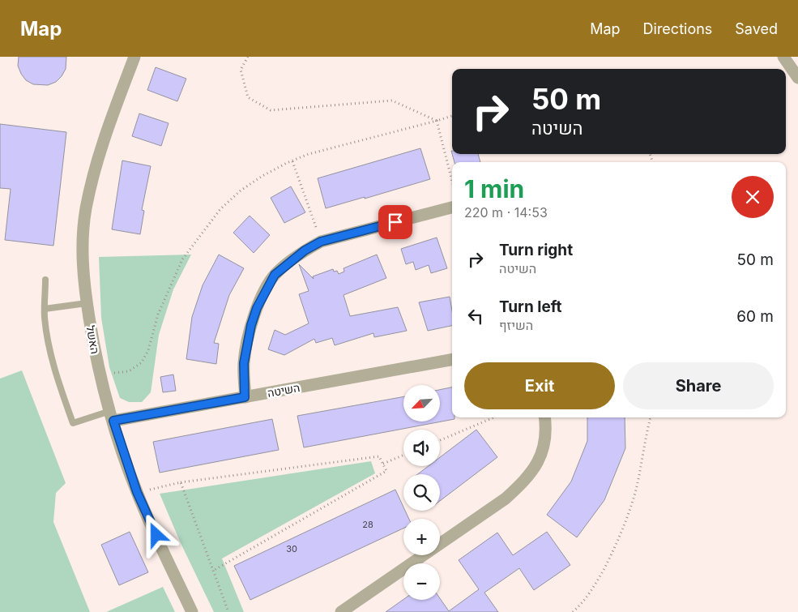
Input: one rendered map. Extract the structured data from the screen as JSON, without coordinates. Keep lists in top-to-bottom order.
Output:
{
  "streets": {
    "street": ["האשל", "השיטה"]
  },
  "crossings": [
    ["האשל", "השיטה"]
  ],
  "house_numbers": ["28", "30"],
  "north": "bottom left",
  "page": {
    "header": "Map",
    "nav": ["Map", "Directions", "Saved"],
    "turn": ["50 m", "השיטה"],
    "heading": ["1 min", "220 m · 14:53"],
    "list": [
      {
        "name": "Turn right",
        "note": "השיטה",
        "value": "50 m"
      },
      {
        "name": "Turn left",
        "note": "השיזף",
        "value": "60 m"
      }
    ],
    "buttons": ["Exit", "Share"],
    "map_buttons": ["+", "−"]
  }
}
